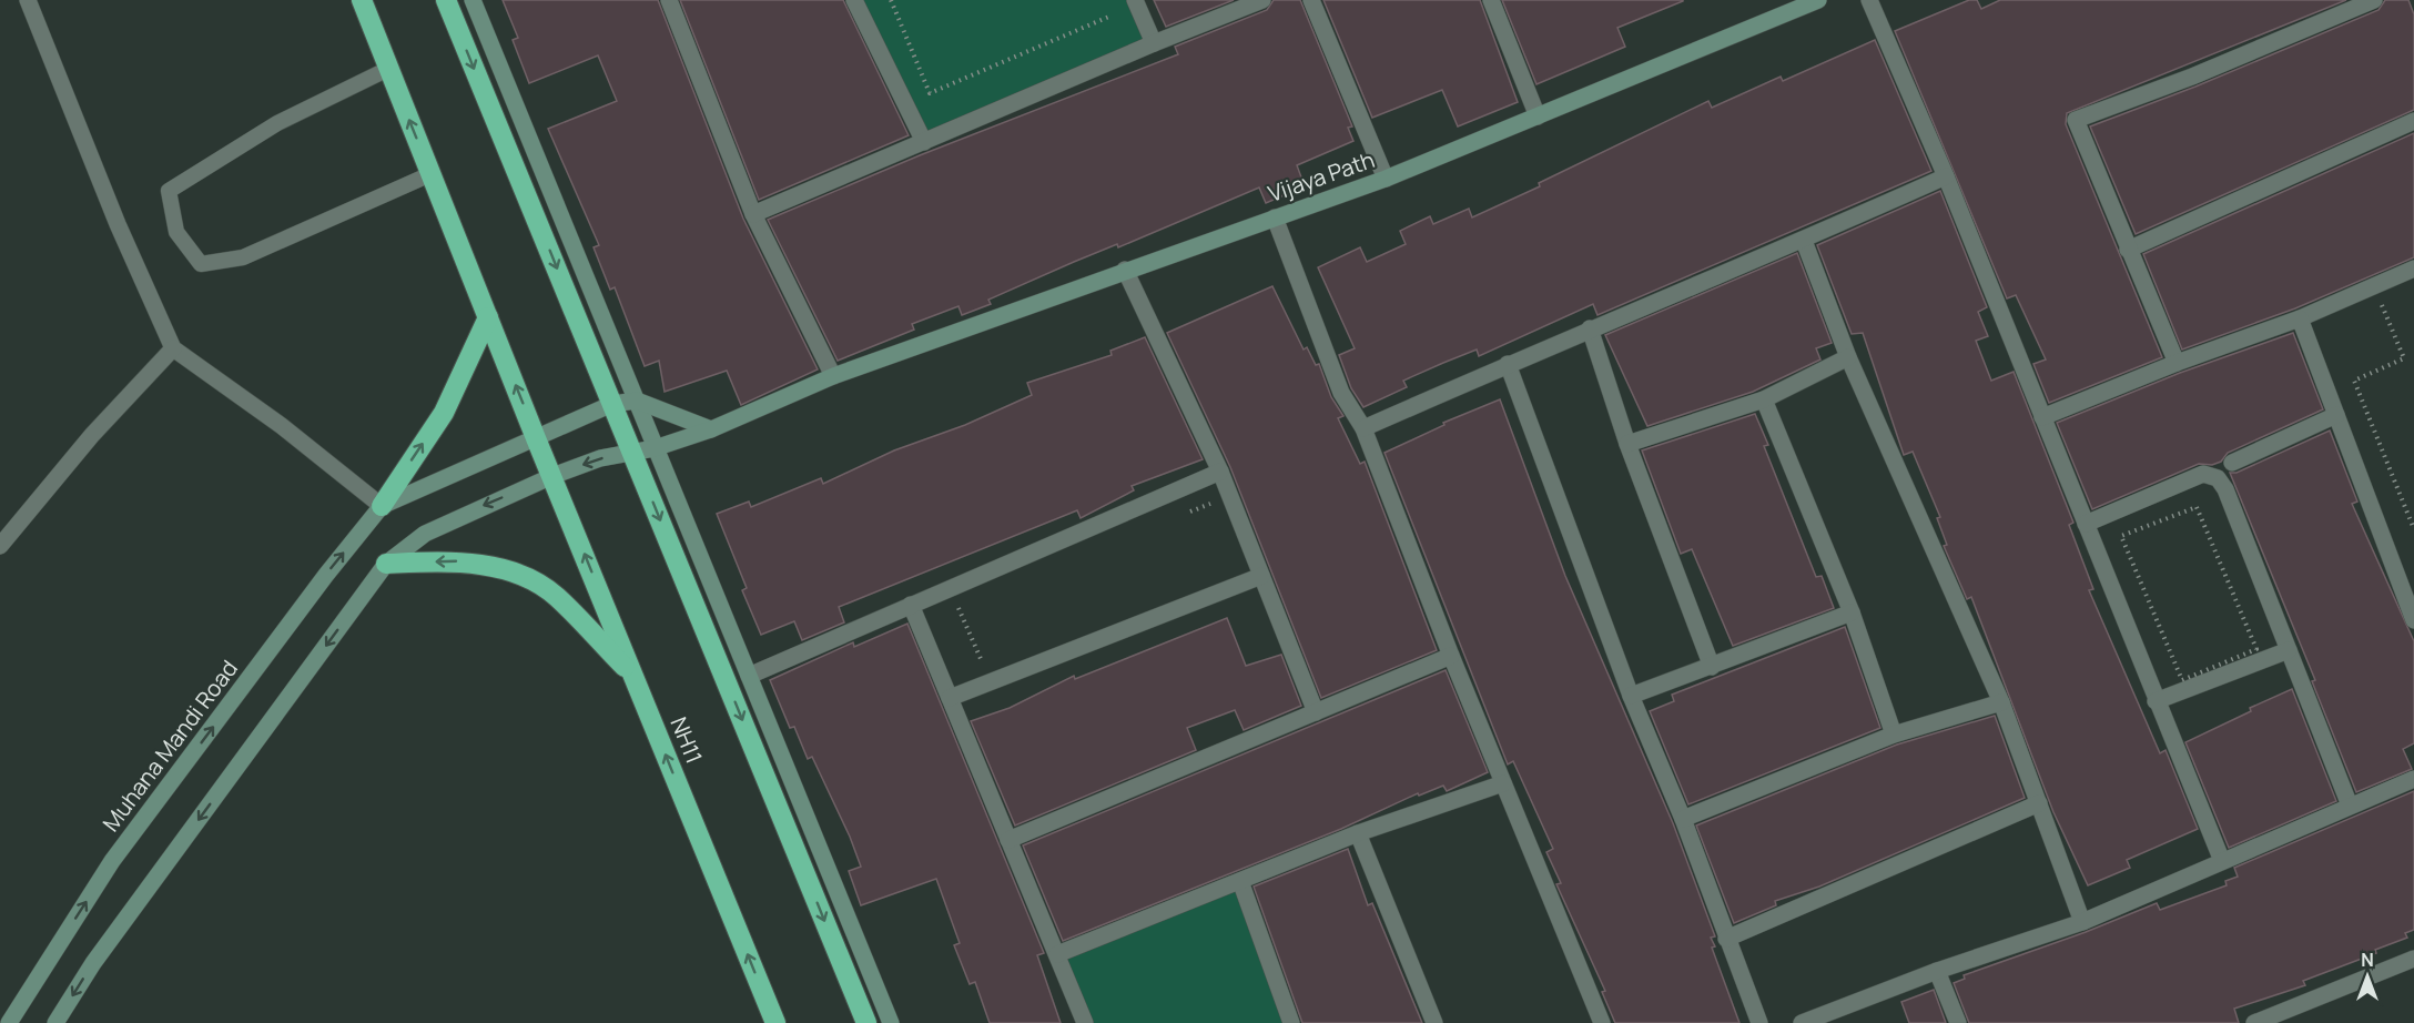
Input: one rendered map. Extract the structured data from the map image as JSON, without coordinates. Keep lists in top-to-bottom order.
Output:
{
  "streets": {
    "highway": ["NH11"],
    "street": ["Vijaya Path", "Muhana Mandi Road"]
  },
  "crossings": [
    ["Vijaya Path", "NH11"]
  ],
  "one_way": ["Vijaya Path", "Muhana Mandi Road"],
  "north": "top"
}
